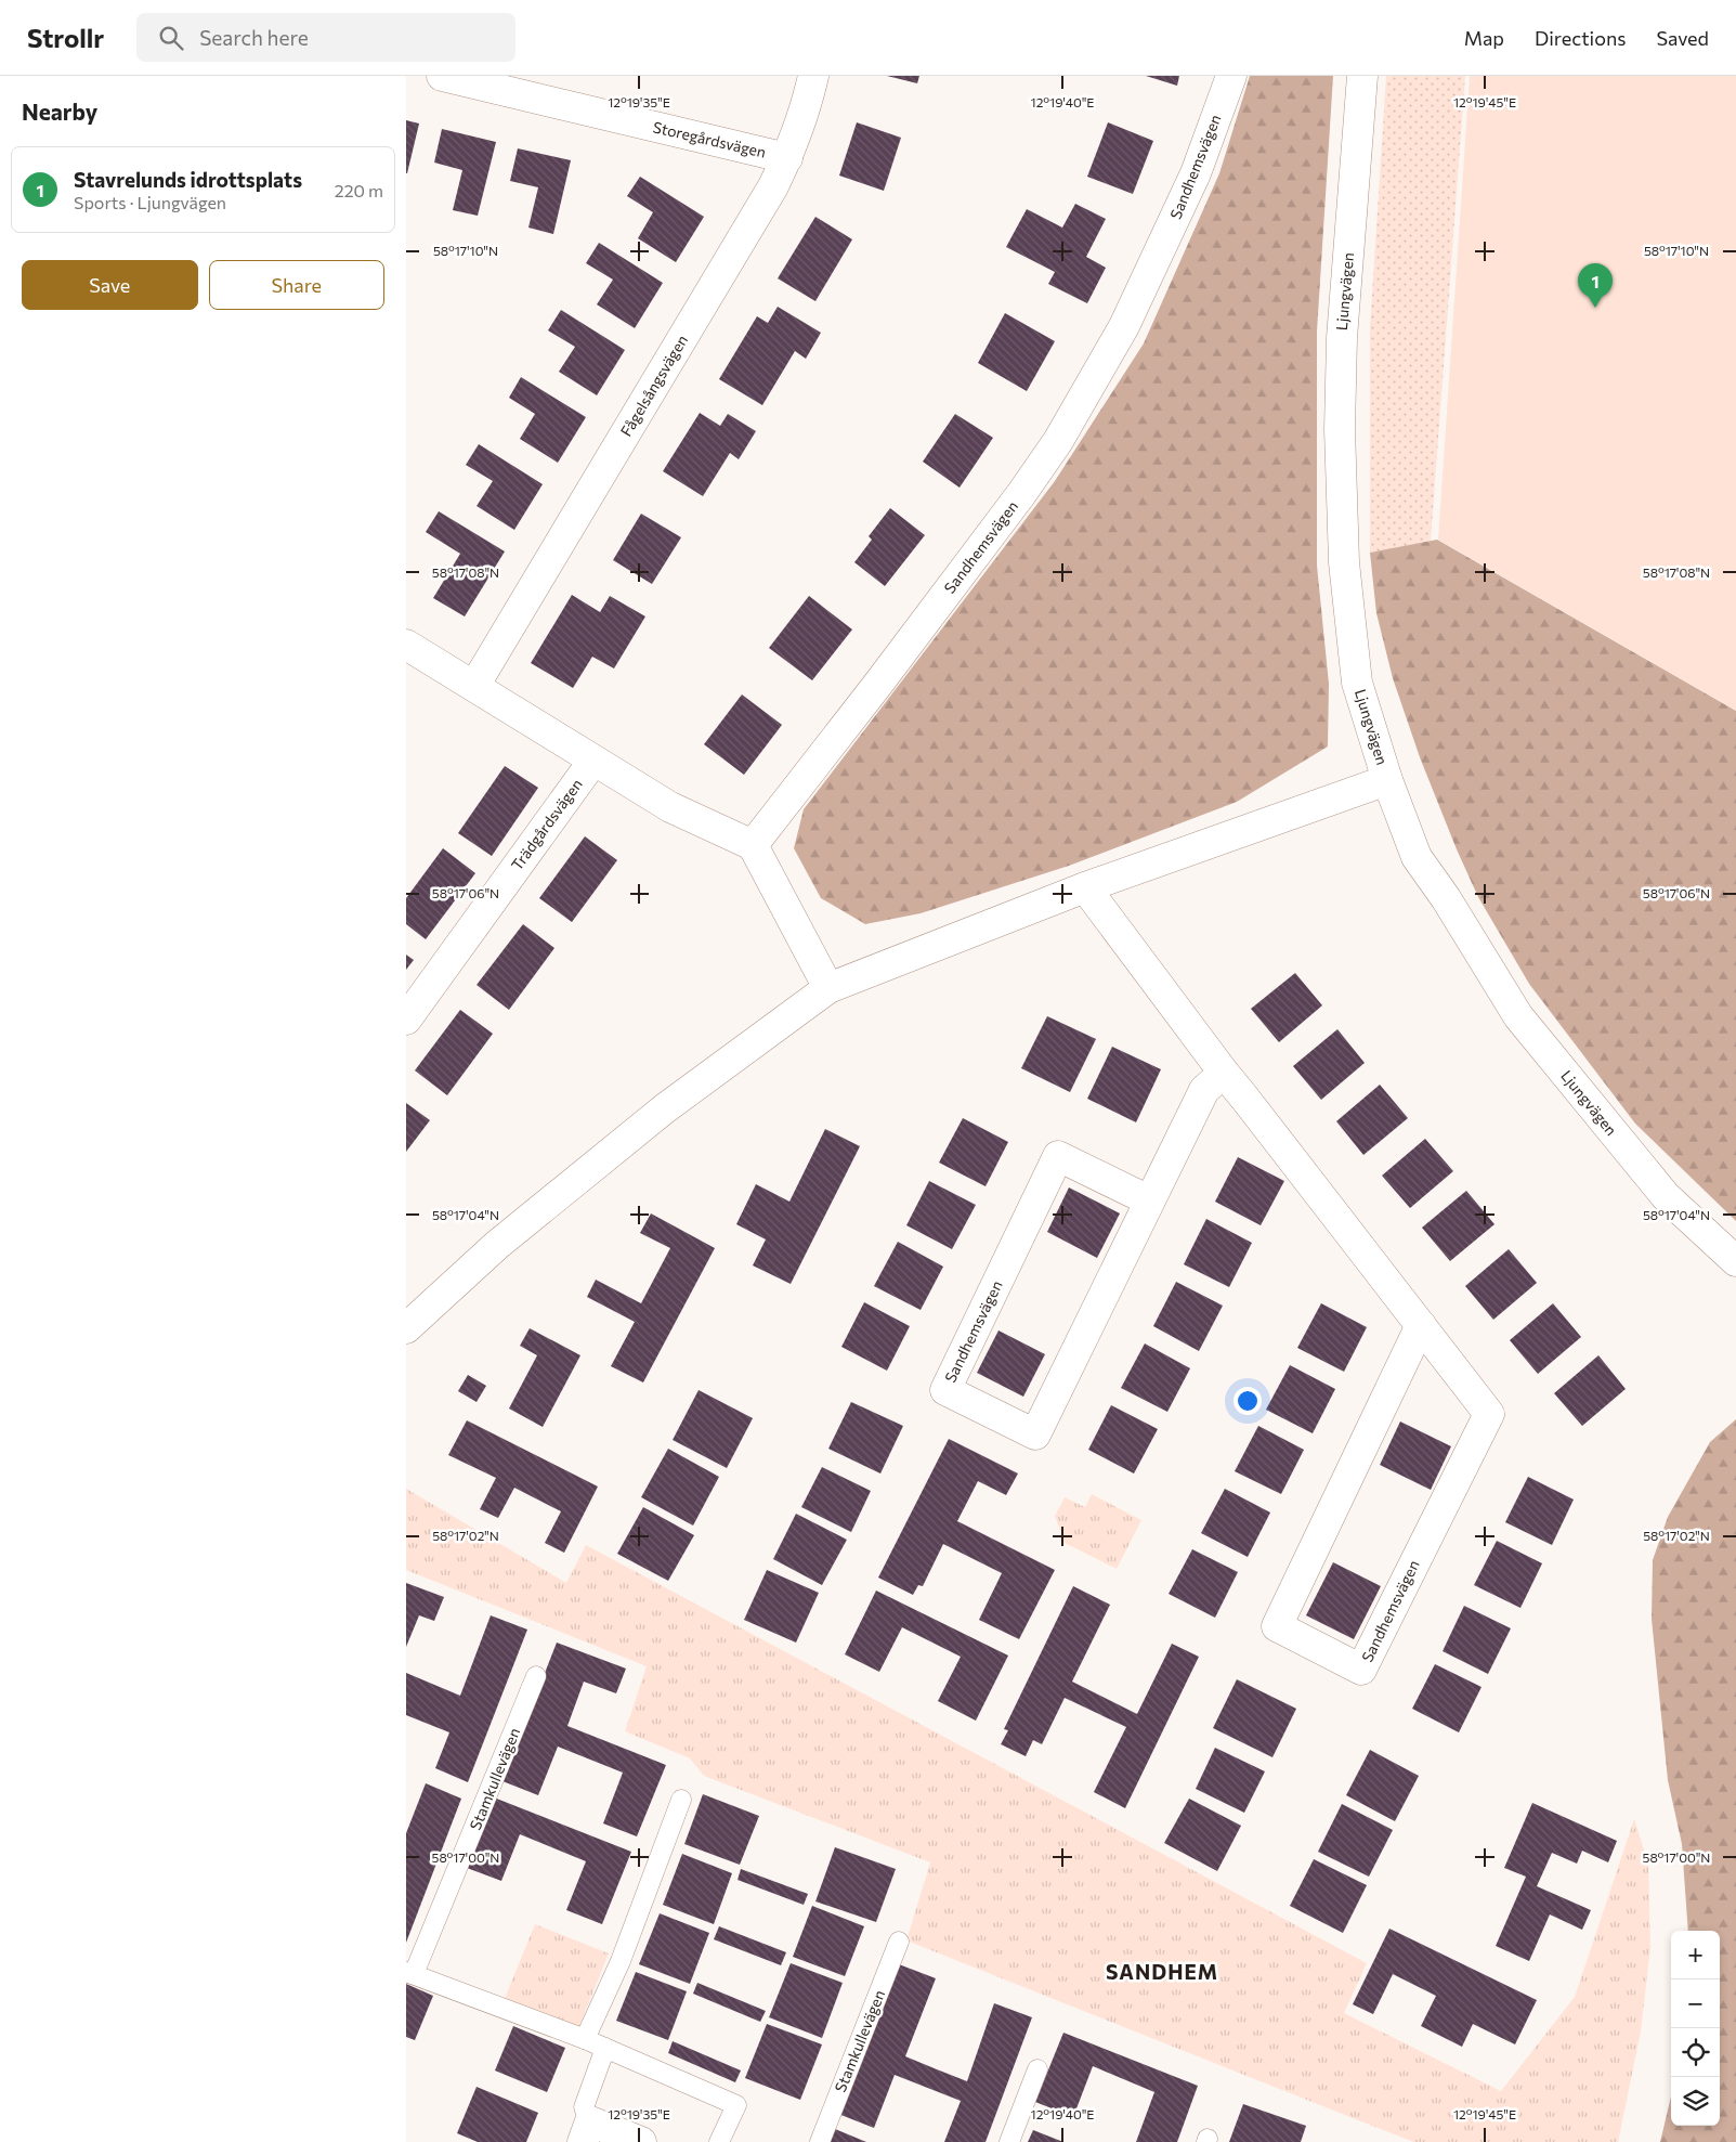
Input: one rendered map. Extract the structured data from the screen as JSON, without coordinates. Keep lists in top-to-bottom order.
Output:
{
  "streets": {
    "street": [
      "Storegårdsvägen",
      "Sandhemsvägen",
      "Ljungvägen",
      "Fågelsångsvägen",
      "Trädgårdsvägen"
    ],
    "lane": ["Stamkullevägen"]
  },
  "crossings": [
    ["Storegårdsvägen", "Fågelsångsvägen"]
  ],
  "districts": ["SANDHEM"],
  "page": {
    "header": "Strollr",
    "search": "Search here",
    "nav": ["Map", "Directions", "Saved"],
    "heading": "Nearby",
    "list": [
      {
        "mark": "1",
        "name": "Stavrelunds idrottsplats",
        "note": "Sports · Ljungvägen",
        "value": "220 m"
      }
    ],
    "buttons": ["Save", "Share"],
    "pins": "1",
    "map_buttons": ["+", "−"]
  },
  "coordinates": [
    "12°19'35\"E",
    "12°19'40\"E",
    "12°19'45\"E",
    "58°17'10\"N",
    "58°17'08\"N",
    "58°17'06\"N",
    "58°17'04\"N",
    "58°17'02\"N",
    "58°17'00\"N"
  ]
}
